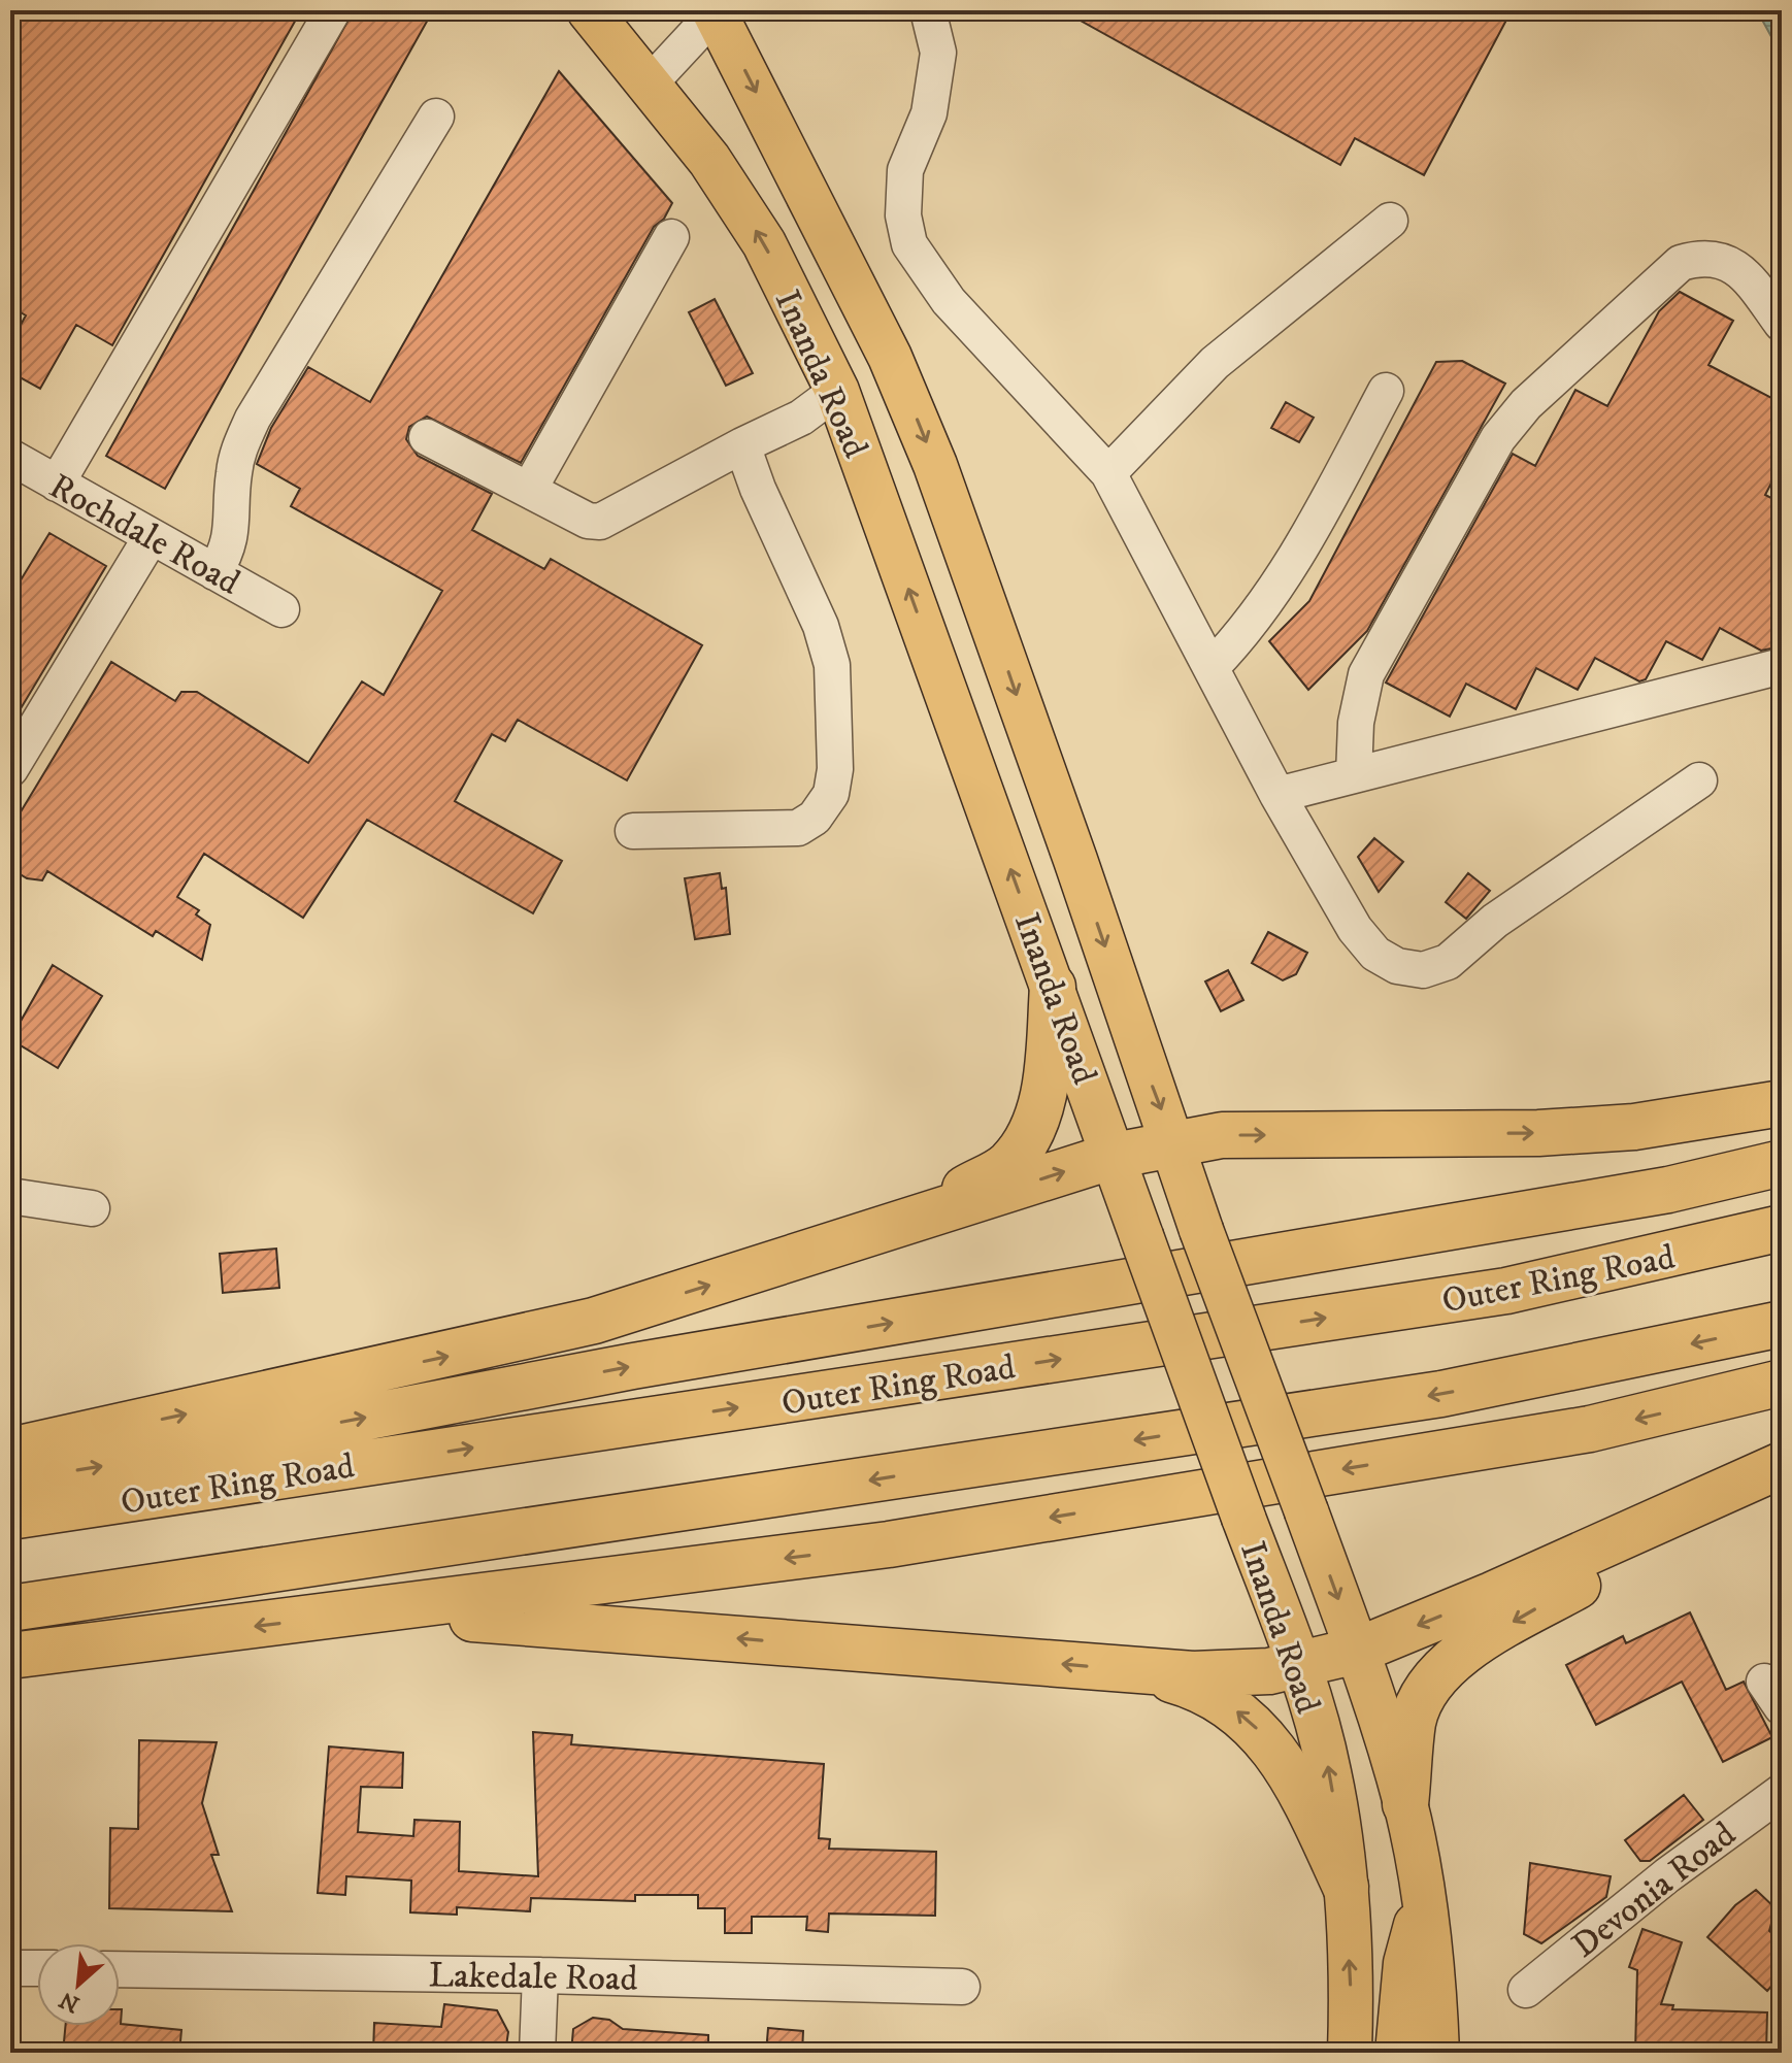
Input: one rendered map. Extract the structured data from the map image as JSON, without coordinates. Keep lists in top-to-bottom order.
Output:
{
  "streets": {
    "highway": ["Outer Ring Road"],
    "main road": ["Inanda Road"],
    "street": ["Rochdale Road", "Devonia Road", "Lakedale Road"]
  },
  "north": "bottom left"
}
